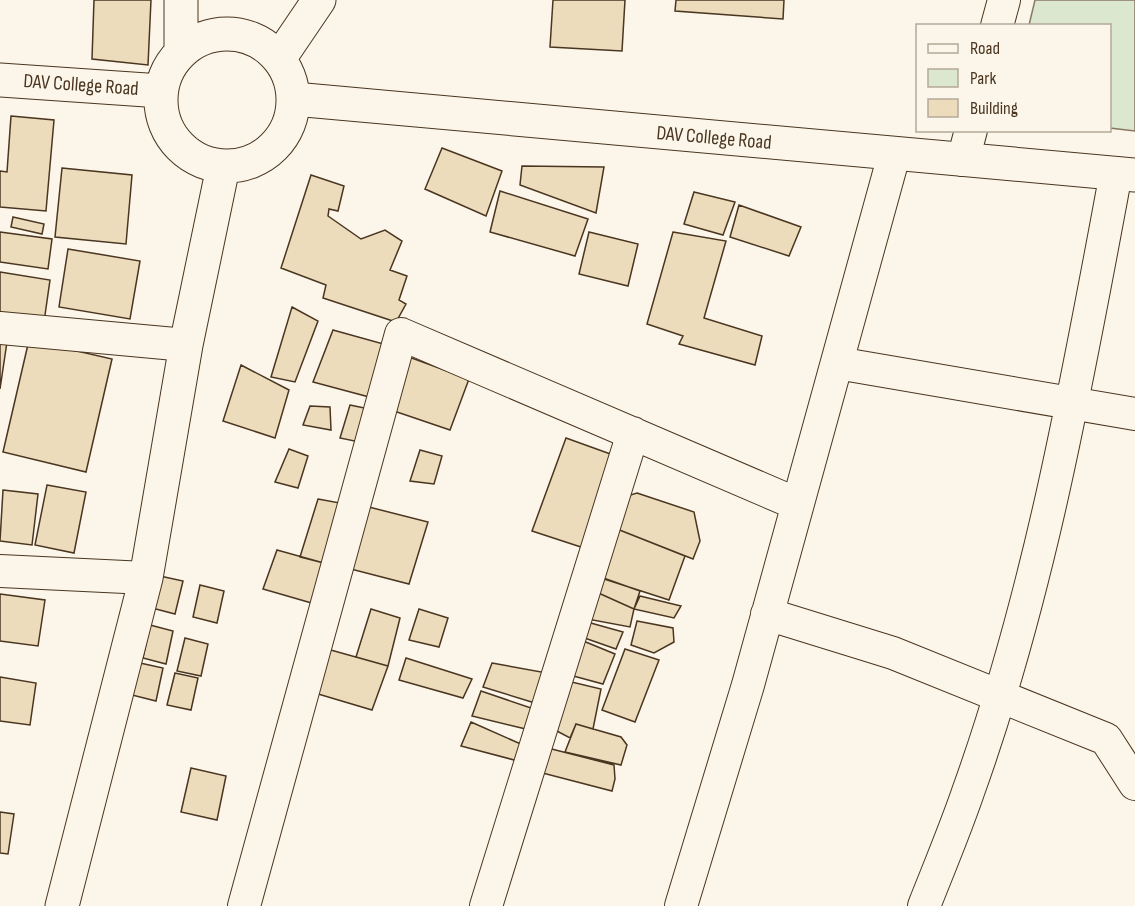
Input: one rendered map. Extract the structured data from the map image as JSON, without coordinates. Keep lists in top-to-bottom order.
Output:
{
  "streets": {
    "street": ["DAV College Road"]
  },
  "legend": ["Road", "Park", "Building"]
}
